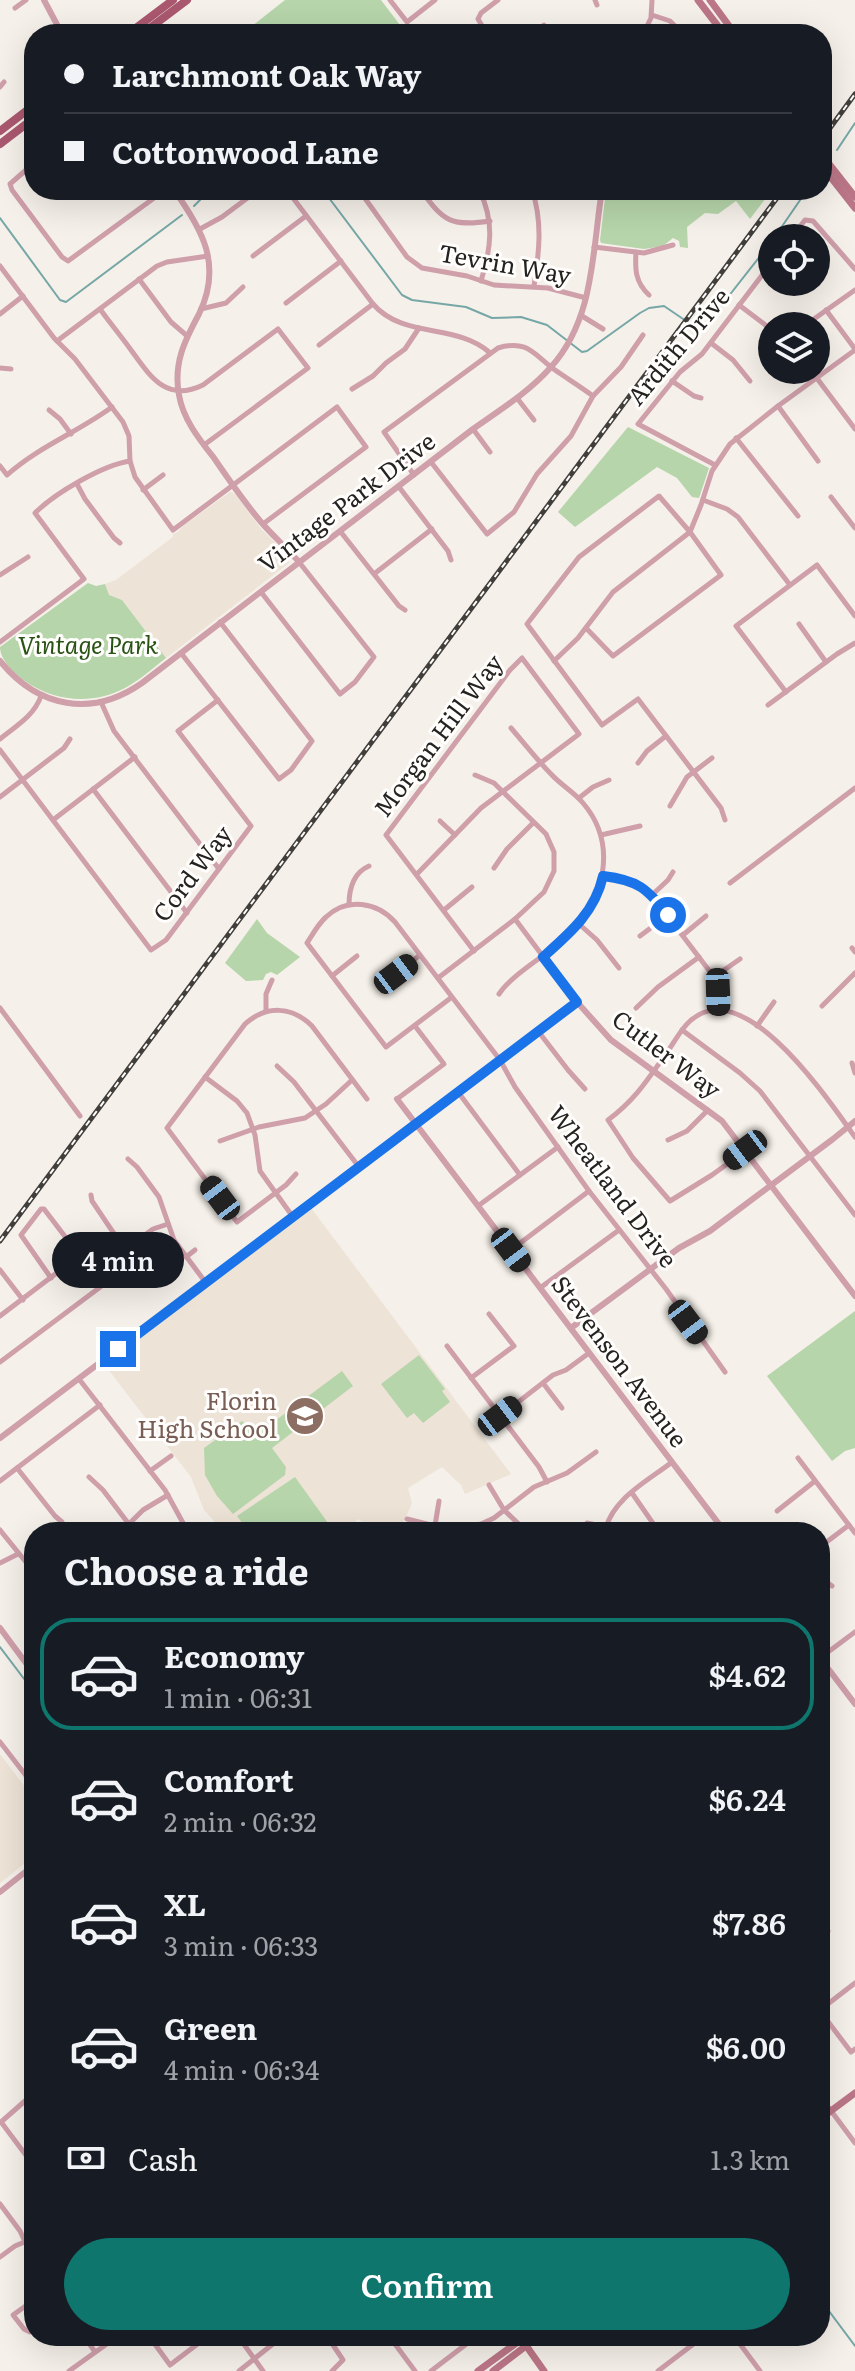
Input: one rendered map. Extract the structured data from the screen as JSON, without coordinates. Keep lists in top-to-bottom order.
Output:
{
  "streets": {
    "street": [
      "Tevrin Way",
      "Ardith Drive",
      "Vintage Park Drive",
      "Morgan Hill Way",
      "Cord Way",
      "Cutler Way",
      "Wheatland Drive",
      "Stevenson Avenue"
    ]
  },
  "crossings": [
    ["Tevrin Way", "Vintage Park Drive"]
  ],
  "parks": ["Vintage Park"],
  "places": {
    "school or university": ["Florin High School"]
  },
  "page": {
    "banner": ["Larchmont Oak Way", "Cottonwood Lane"],
    "bubble": "4 min",
    "heading": "Choose a ride",
    "list": [
      {
        "name": "Economy",
        "note": "1 min · 06:31",
        "value": "$4.62"
      },
      {
        "name": "Comfort",
        "note": "2 min · 06:32",
        "value": "$6.24"
      },
      {
        "name": "XL",
        "note": "3 min · 06:33",
        "value": "$7.86"
      },
      {
        "name": "Green",
        "note": "4 min · 06:34",
        "value": "$6.00"
      }
    ],
    "pay": ["Cash", "1.3 km"],
    "buttons": "Confirm"
  }
}
